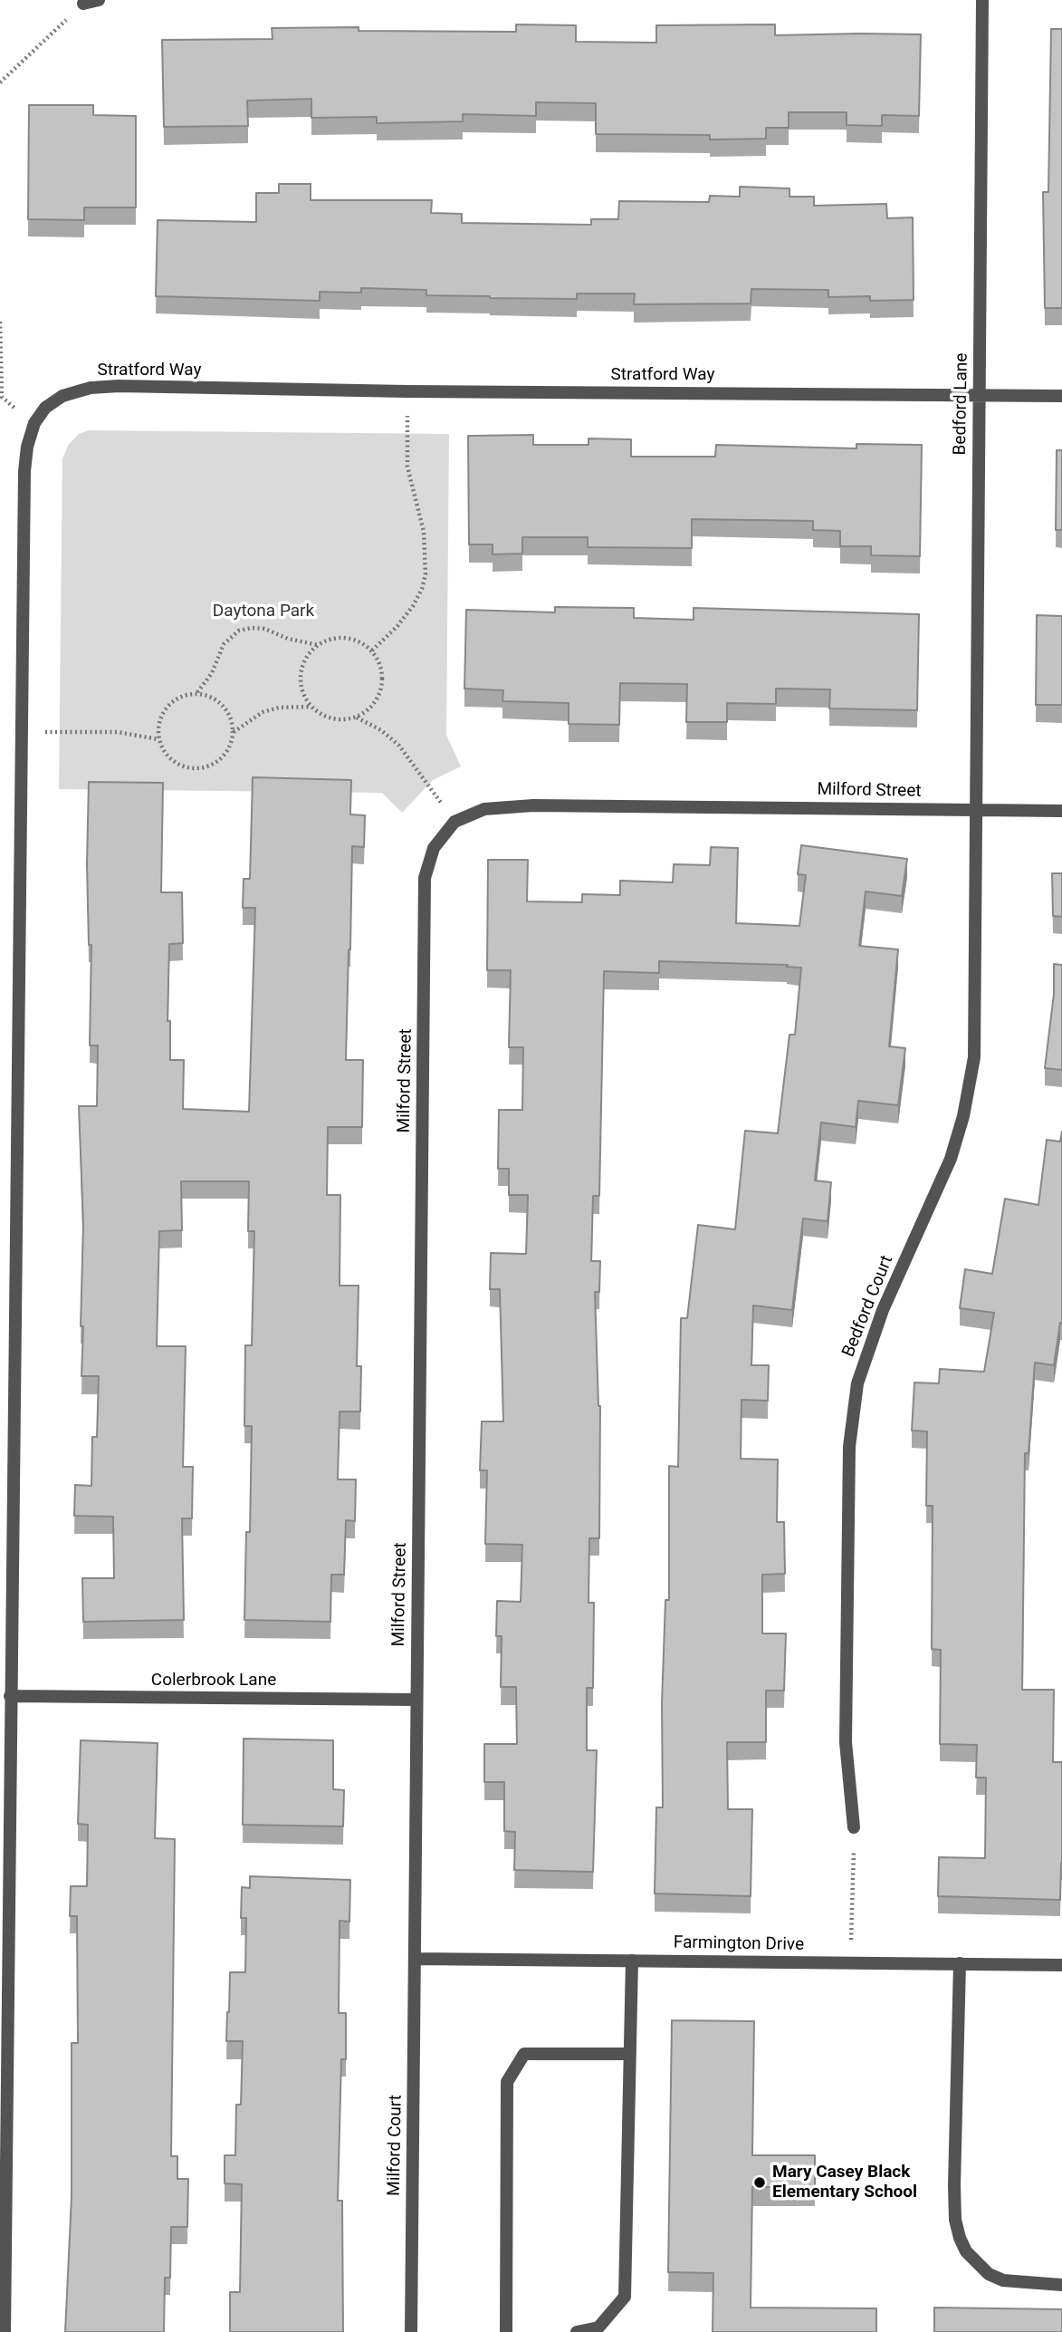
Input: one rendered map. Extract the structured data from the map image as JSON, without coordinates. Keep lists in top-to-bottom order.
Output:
{
  "streets": {
    "street": [
      "Stratford Way",
      "Bedford Lane",
      "Milford Street",
      "Bedford Court",
      "Colerbrook Lane",
      "Farmington Drive",
      "Milford Court"
    ]
  },
  "crossings": [
    ["Stratford Way", "Bedford Lane"],
    ["Stratford Way", "Colerbrook Lane"],
    ["Bedford Lane", "Milford Street"],
    ["Bedford Lane", "Bedford Court"],
    ["Milford Street", "Bedford Court"],
    ["Milford Street", "Colerbrook Lane"],
    ["Milford Street", "Farmington Drive"],
    ["Milford Street", "Milford Court"],
    ["Farmington Drive", "Milford Court"]
  ],
  "parks": ["Daytona Park"],
  "places": ["Mary Casey Black Elementary School"]
}
